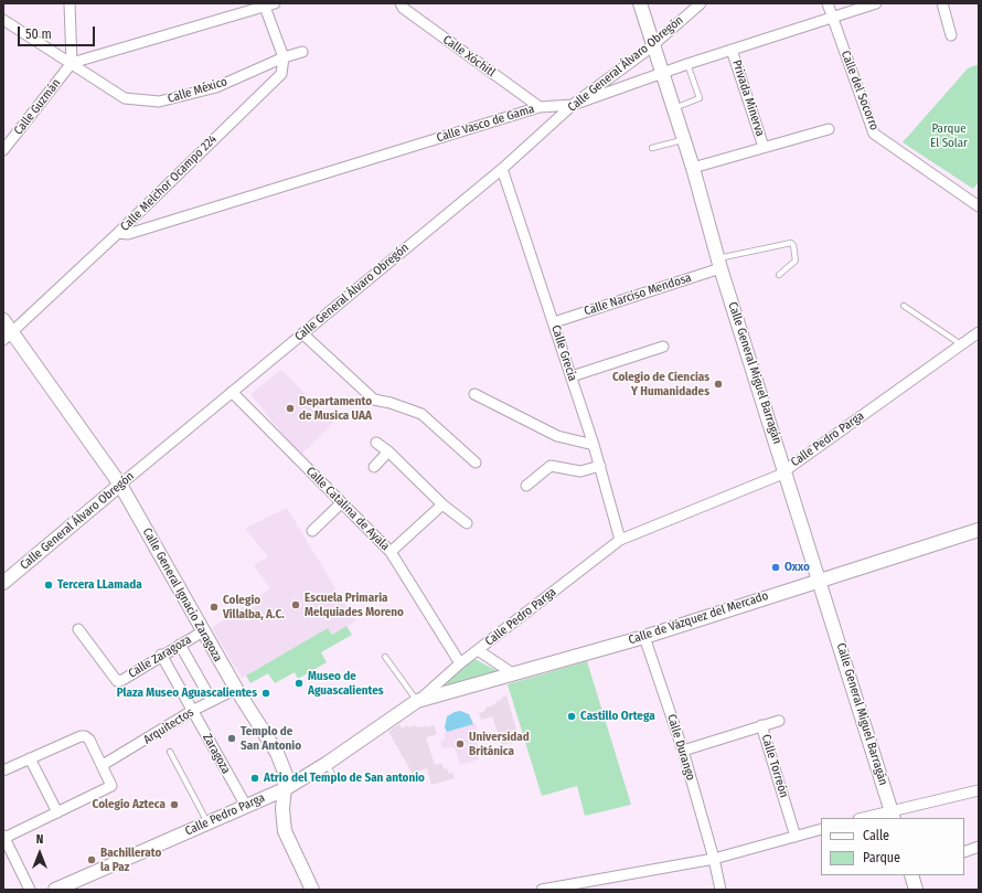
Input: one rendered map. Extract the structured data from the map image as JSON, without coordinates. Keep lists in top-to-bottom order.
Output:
{
  "streets": {
    "street": [
      "Calle Xóchitl",
      "Calle General Álvaro Obregón",
      "Calle México",
      "Calle del Socorro",
      "Privada Minerva",
      "Calle Guzmán",
      "Calle Vasco de Gama",
      "Calle Melchor Ocampo 224",
      "Calle Narciso Mendosa",
      "Calle Grecia",
      "Calle General Miguel Barragán",
      "Calle Pedro Parga",
      "Calle Catalina de Ayala",
      "Calle General Ignacio Zaragoza",
      "Calle de Vázquez del Mercado",
      "Calle Zaragoza",
      "Arquitectos",
      "Calle Durango",
      "Zaragoza",
      "Calle Torreón"
    ]
  },
  "crossings": [
    ["Calle Xóchitl", "Calle Vasco de Gama"],
    ["Calle General Álvaro Obregón", "Calle Vasco de Gama"],
    ["Calle General Álvaro Obregón", "Calle Grecia"],
    ["Calle General Álvaro Obregón", "Calle General Miguel Barragán"],
    ["Calle General Álvaro Obregón", "Calle Catalina de Ayala"],
    ["Calle General Álvaro Obregón", "Calle General Ignacio Zaragoza"],
    ["Calle México", "Calle Guzmán"],
    ["Calle México", "Calle Melchor Ocampo 224"],
    ["Calle del Socorro", "Calle Vasco de Gama"],
    ["Privada Minerva", "Calle Vasco de Gama"],
    ["Privada Minerva", "Calle General Miguel Barragán"],
    ["Calle Vasco de Gama", "Calle Melchor Ocampo 224"],
    ["Calle Vasco de Gama", "Calle General Miguel Barragán"],
    ["Calle Melchor Ocampo 224", "Calle General Ignacio Zaragoza"],
    ["Calle Narciso Mendosa", "Calle Grecia"],
    ["Calle Narciso Mendosa", "Calle General Miguel Barragán"],
    ["Calle Grecia", "Calle Pedro Parga"],
    ["Calle General Miguel Barragán", "Calle Pedro Parga"],
    ["Calle General Miguel Barragán", "Calle de Vázquez del Mercado"],
    ["Calle Pedro Parga", "Calle Catalina de Ayala"],
    ["Calle Pedro Parga", "Calle General Ignacio Zaragoza"],
    ["Calle Pedro Parga", "Calle de Vázquez del Mercado"],
    ["Calle Pedro Parga", "Zaragoza"],
    ["Calle General Ignacio Zaragoza", "Calle Zaragoza"],
    ["Calle General Ignacio Zaragoza", "Arquitectos"],
    ["Calle de Vázquez del Mercado", "Calle Durango"],
    ["Calle Zaragoza", "Zaragoza"],
    ["Arquitectos", "Zaragoza"],
    ["Calle Durango", "Calle Torreón"]
  ],
  "parks": ["Parque El Solar"],
  "places": [
    "Colegio de Ciencias Y Humanidades",
    "Departamento de Musica UAA",
    "Oxxo",
    "Tercera LLamada",
    "Escuela Primaria Melquiades Moreno",
    "Colegio Villalba, A.C.",
    "Museo de Aguascalientes",
    "Plaza Museo Aguascalientes",
    "Castillo Ortega",
    "Templo de San Antonio",
    "Universidad Británica",
    "Atrio del Templo de San antonio",
    "Colegio Azteca",
    "Bachillerato la Paz"
  ],
  "legend": ["Calle", "Parque"],
  "scale_bar": "50 m",
  "north": "top"
}
